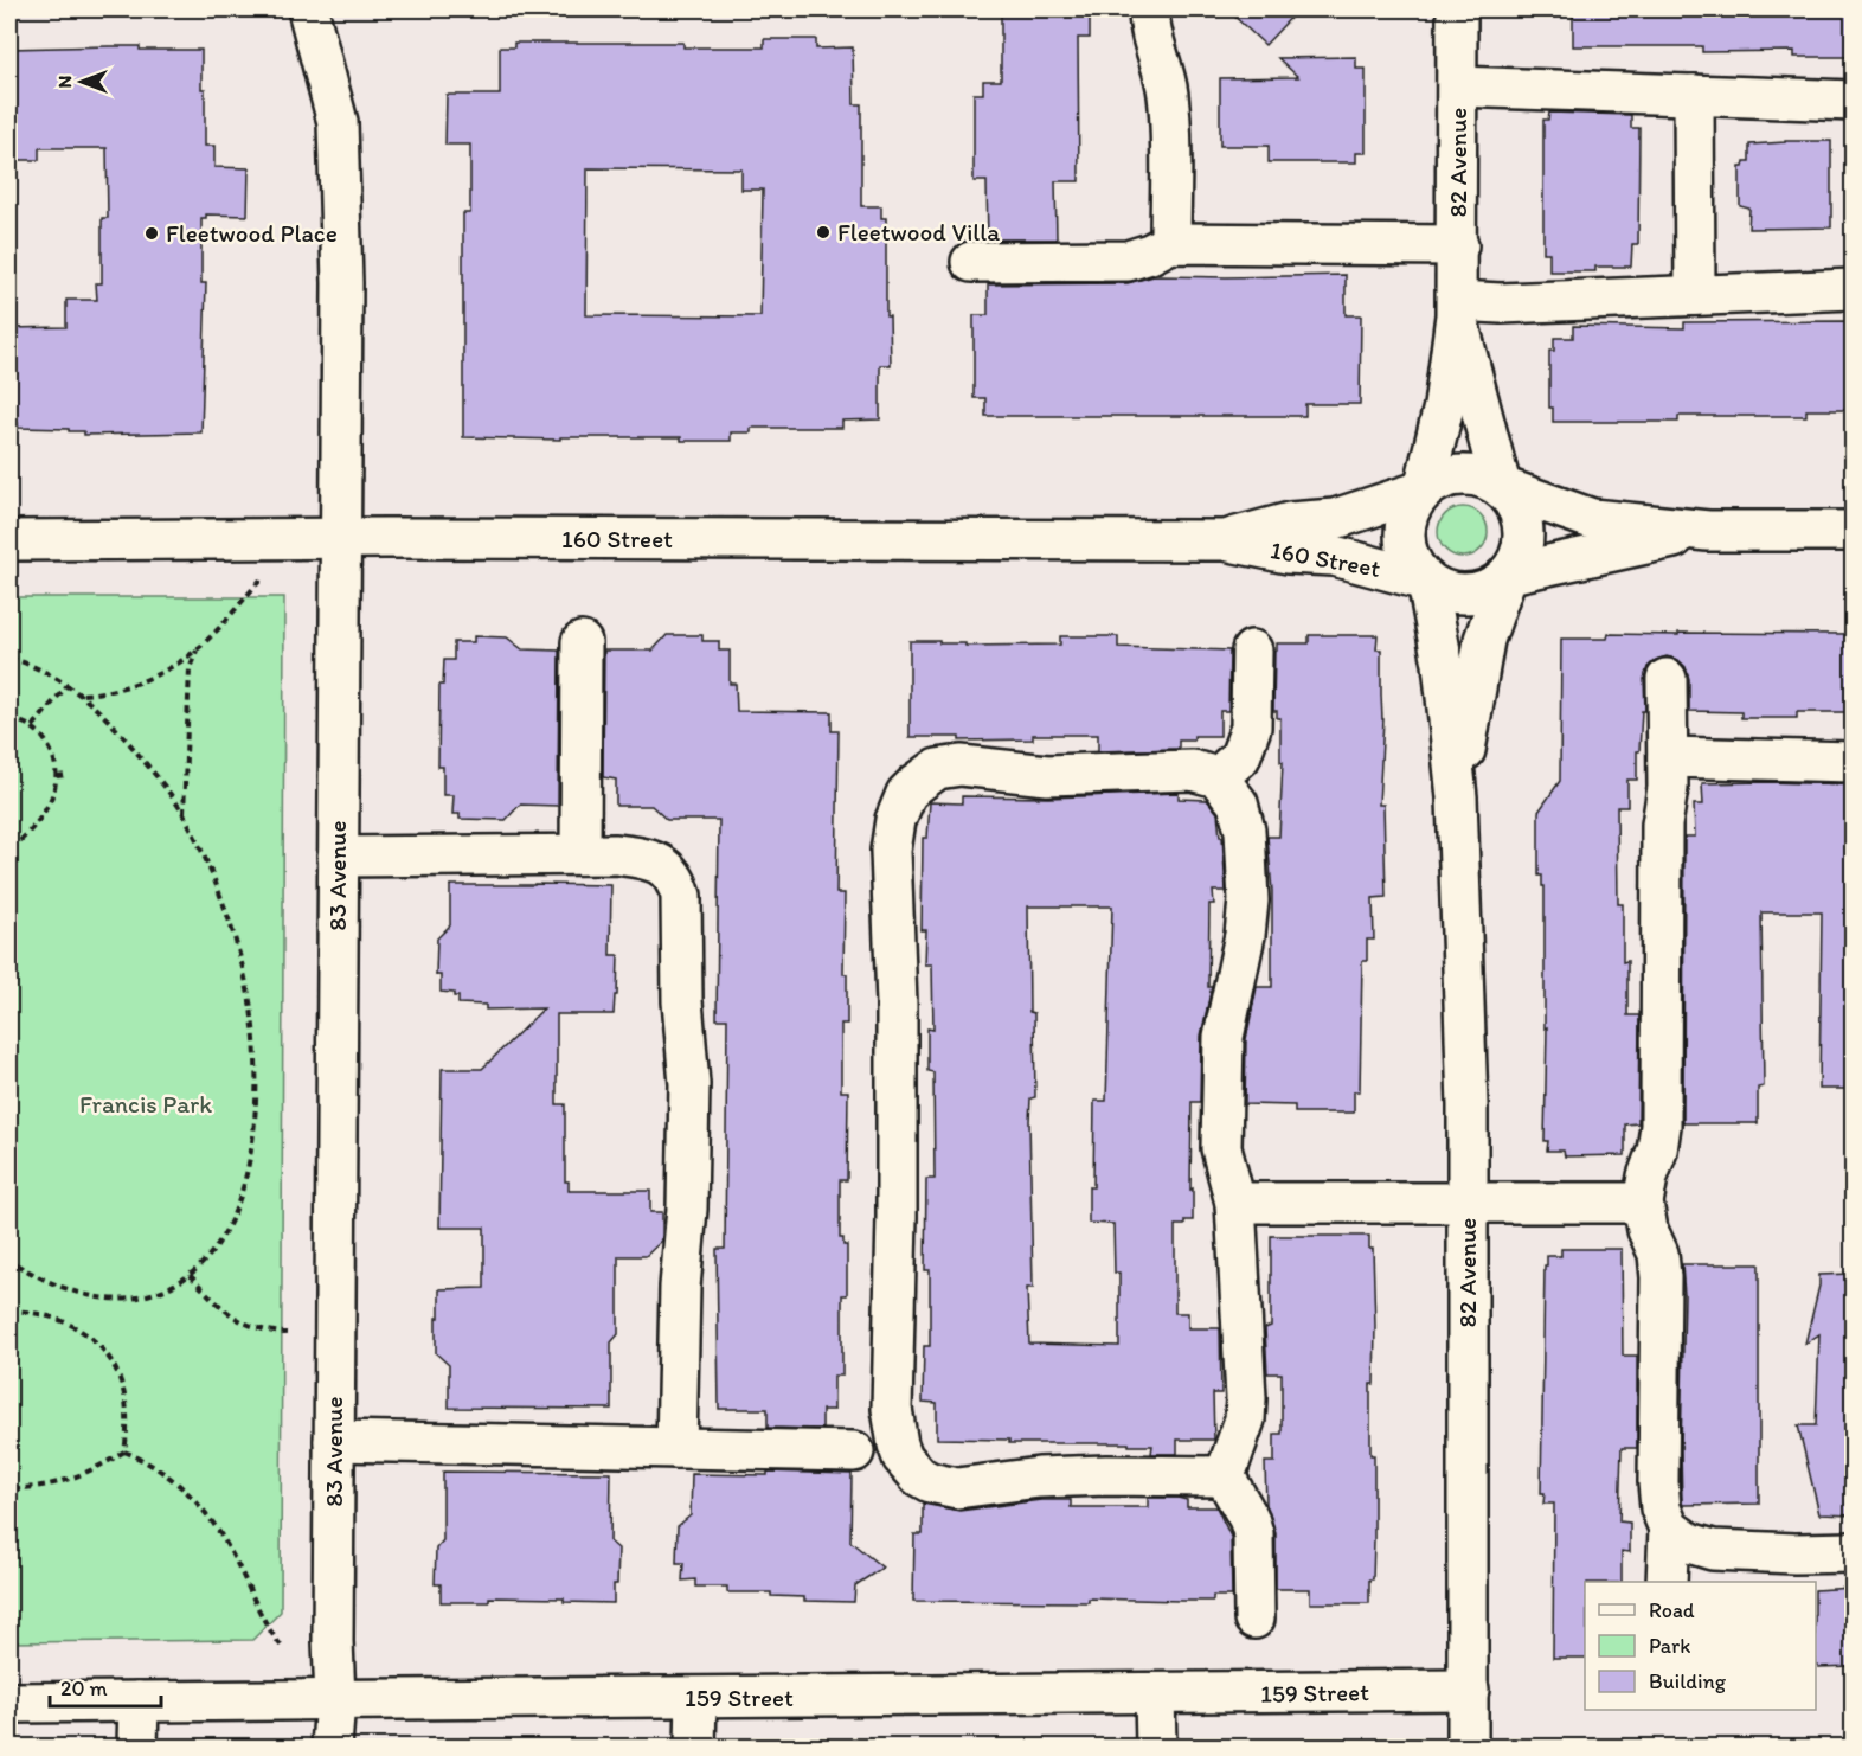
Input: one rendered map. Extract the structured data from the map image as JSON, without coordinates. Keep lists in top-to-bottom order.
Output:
{
  "streets": {
    "street": [
      "82 Avenue",
      "160 Street",
      "83 Avenue",
      "159 Street"
    ]
  },
  "crossings": [
    ["82 Avenue", "160 Street"],
    ["82 Avenue", "159 Street"],
    ["160 Street", "83 Avenue"],
    ["83 Avenue", "159 Street"]
  ],
  "parks": ["Francis Park"],
  "places": ["Fleetwood Villa", "Fleetwood Place"],
  "legend": ["Road", "Park", "Building"],
  "scale_bar": "20 m",
  "north": "left"
}
